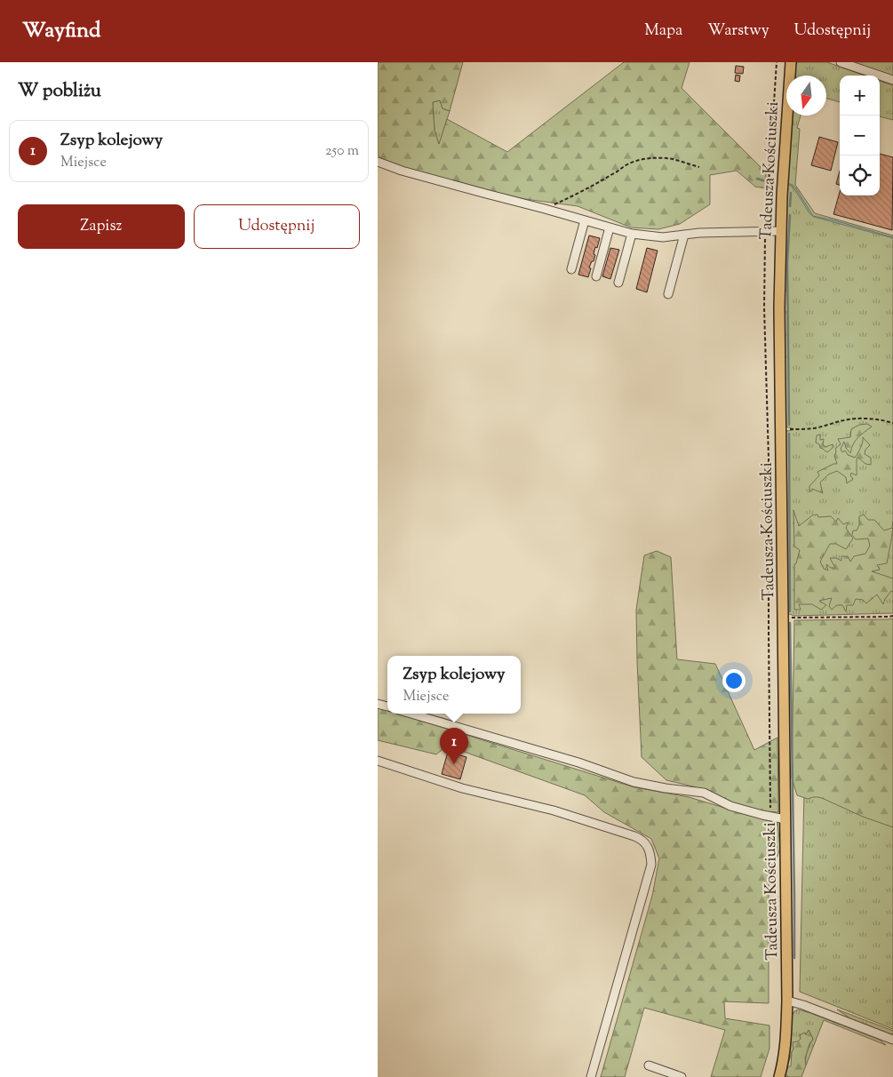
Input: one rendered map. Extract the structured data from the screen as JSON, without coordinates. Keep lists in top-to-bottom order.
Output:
{
  "streets": {
    "main road": ["Tadeusza Kościuszki"]
  },
  "north": "bottom",
  "page": {
    "header": "Wayfind",
    "nav": ["Mapa", "Warstwy", "Udostępnij"],
    "heading": "W pobliżu",
    "map_buttons": ["+", "−"],
    "list": [
      {
        "mark": "1",
        "name": "Zsyp kolejowy",
        "note": "Miejsce",
        "value": "250 m"
      }
    ],
    "buttons": ["Zapisz", "Udostępnij"],
    "popup": ["Zsyp kolejowy", "Miejsce"],
    "pins": "1"
  }
}
